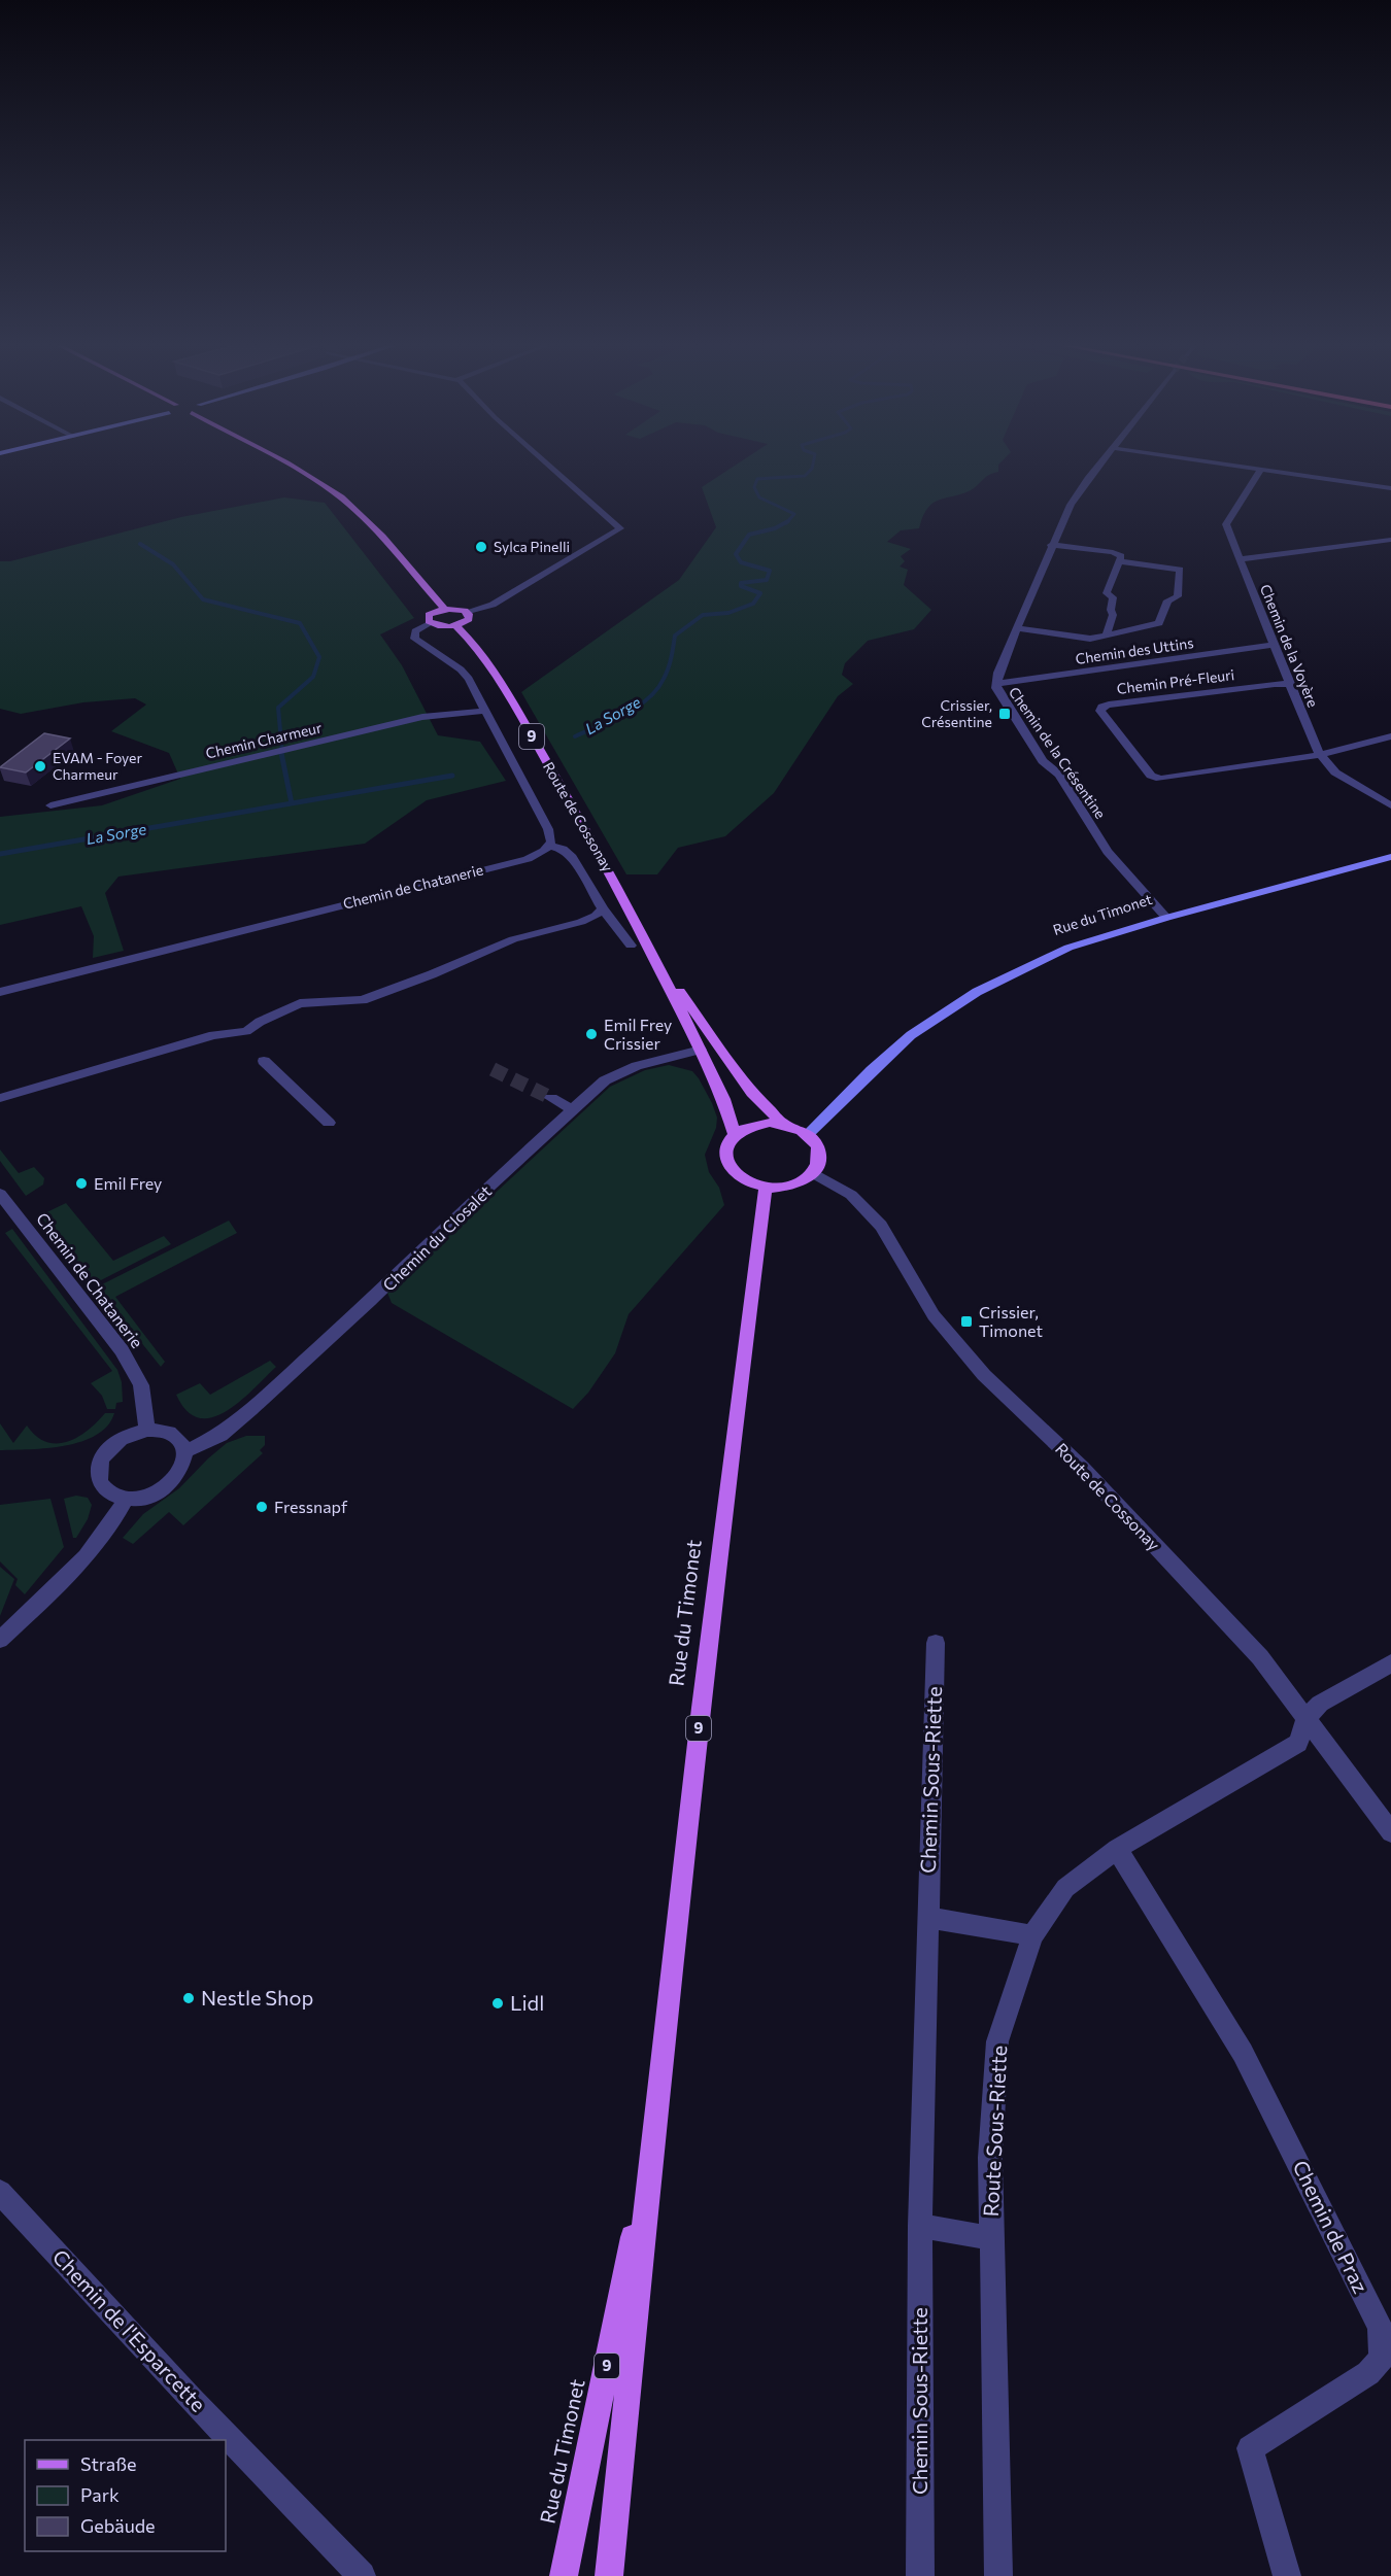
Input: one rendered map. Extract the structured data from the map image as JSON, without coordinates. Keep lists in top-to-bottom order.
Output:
{
  "streets": {
    "main road": ["9", "Route de Cossonay", "Rue du Timonet"],
    "street": [
      "Chemin de la Voyère",
      "Chemin des Uttins",
      "Chemin Pré-Fleuri",
      "Chemin Charmeur",
      "Chemin de la Crésentine",
      "Chemin de Chatanerie",
      "Chemin du Closalet",
      "Chemin Sous-Riette",
      "Route Sous-Riette",
      "Chemin de Praz",
      "Chemin de l'Esparcette"
    ]
  },
  "crossings": [
    ["Chemin de la Voyère", "Chemin des Uttins"],
    ["Chemin de la Voyère", "Chemin Pré-Fleuri"],
    ["Chemin des Uttins", "Chemin de la Crésentine"],
    ["9", "Route de Cossonay"],
    ["9", "Rue du Timonet"],
    ["Chemin de la Crésentine", "Rue du Timonet"],
    ["Route de Cossonay", "Rue du Timonet"],
    ["Route de Cossonay", "Chemin du Closalet"],
    ["Route de Cossonay", "Route Sous-Riette"],
    ["Chemin de Chatanerie", "Chemin du Closalet"],
    ["Route Sous-Riette", "Chemin de Praz"]
  ],
  "water": ["La Sorge"],
  "places": {
    "other": [
      "Sylca Pinelli",
      "EVAM - Foyer Charmeur",
      "Emil Frey Crissier",
      "Emil Frey",
      "Fressnapf",
      "Nestle Shop",
      "Lidl"
    ],
    "transit": ["Crissier, Crésentine", "Crissier, Timonet"]
  },
  "legend": ["Straße", "Park", "Gebäude"]
}
